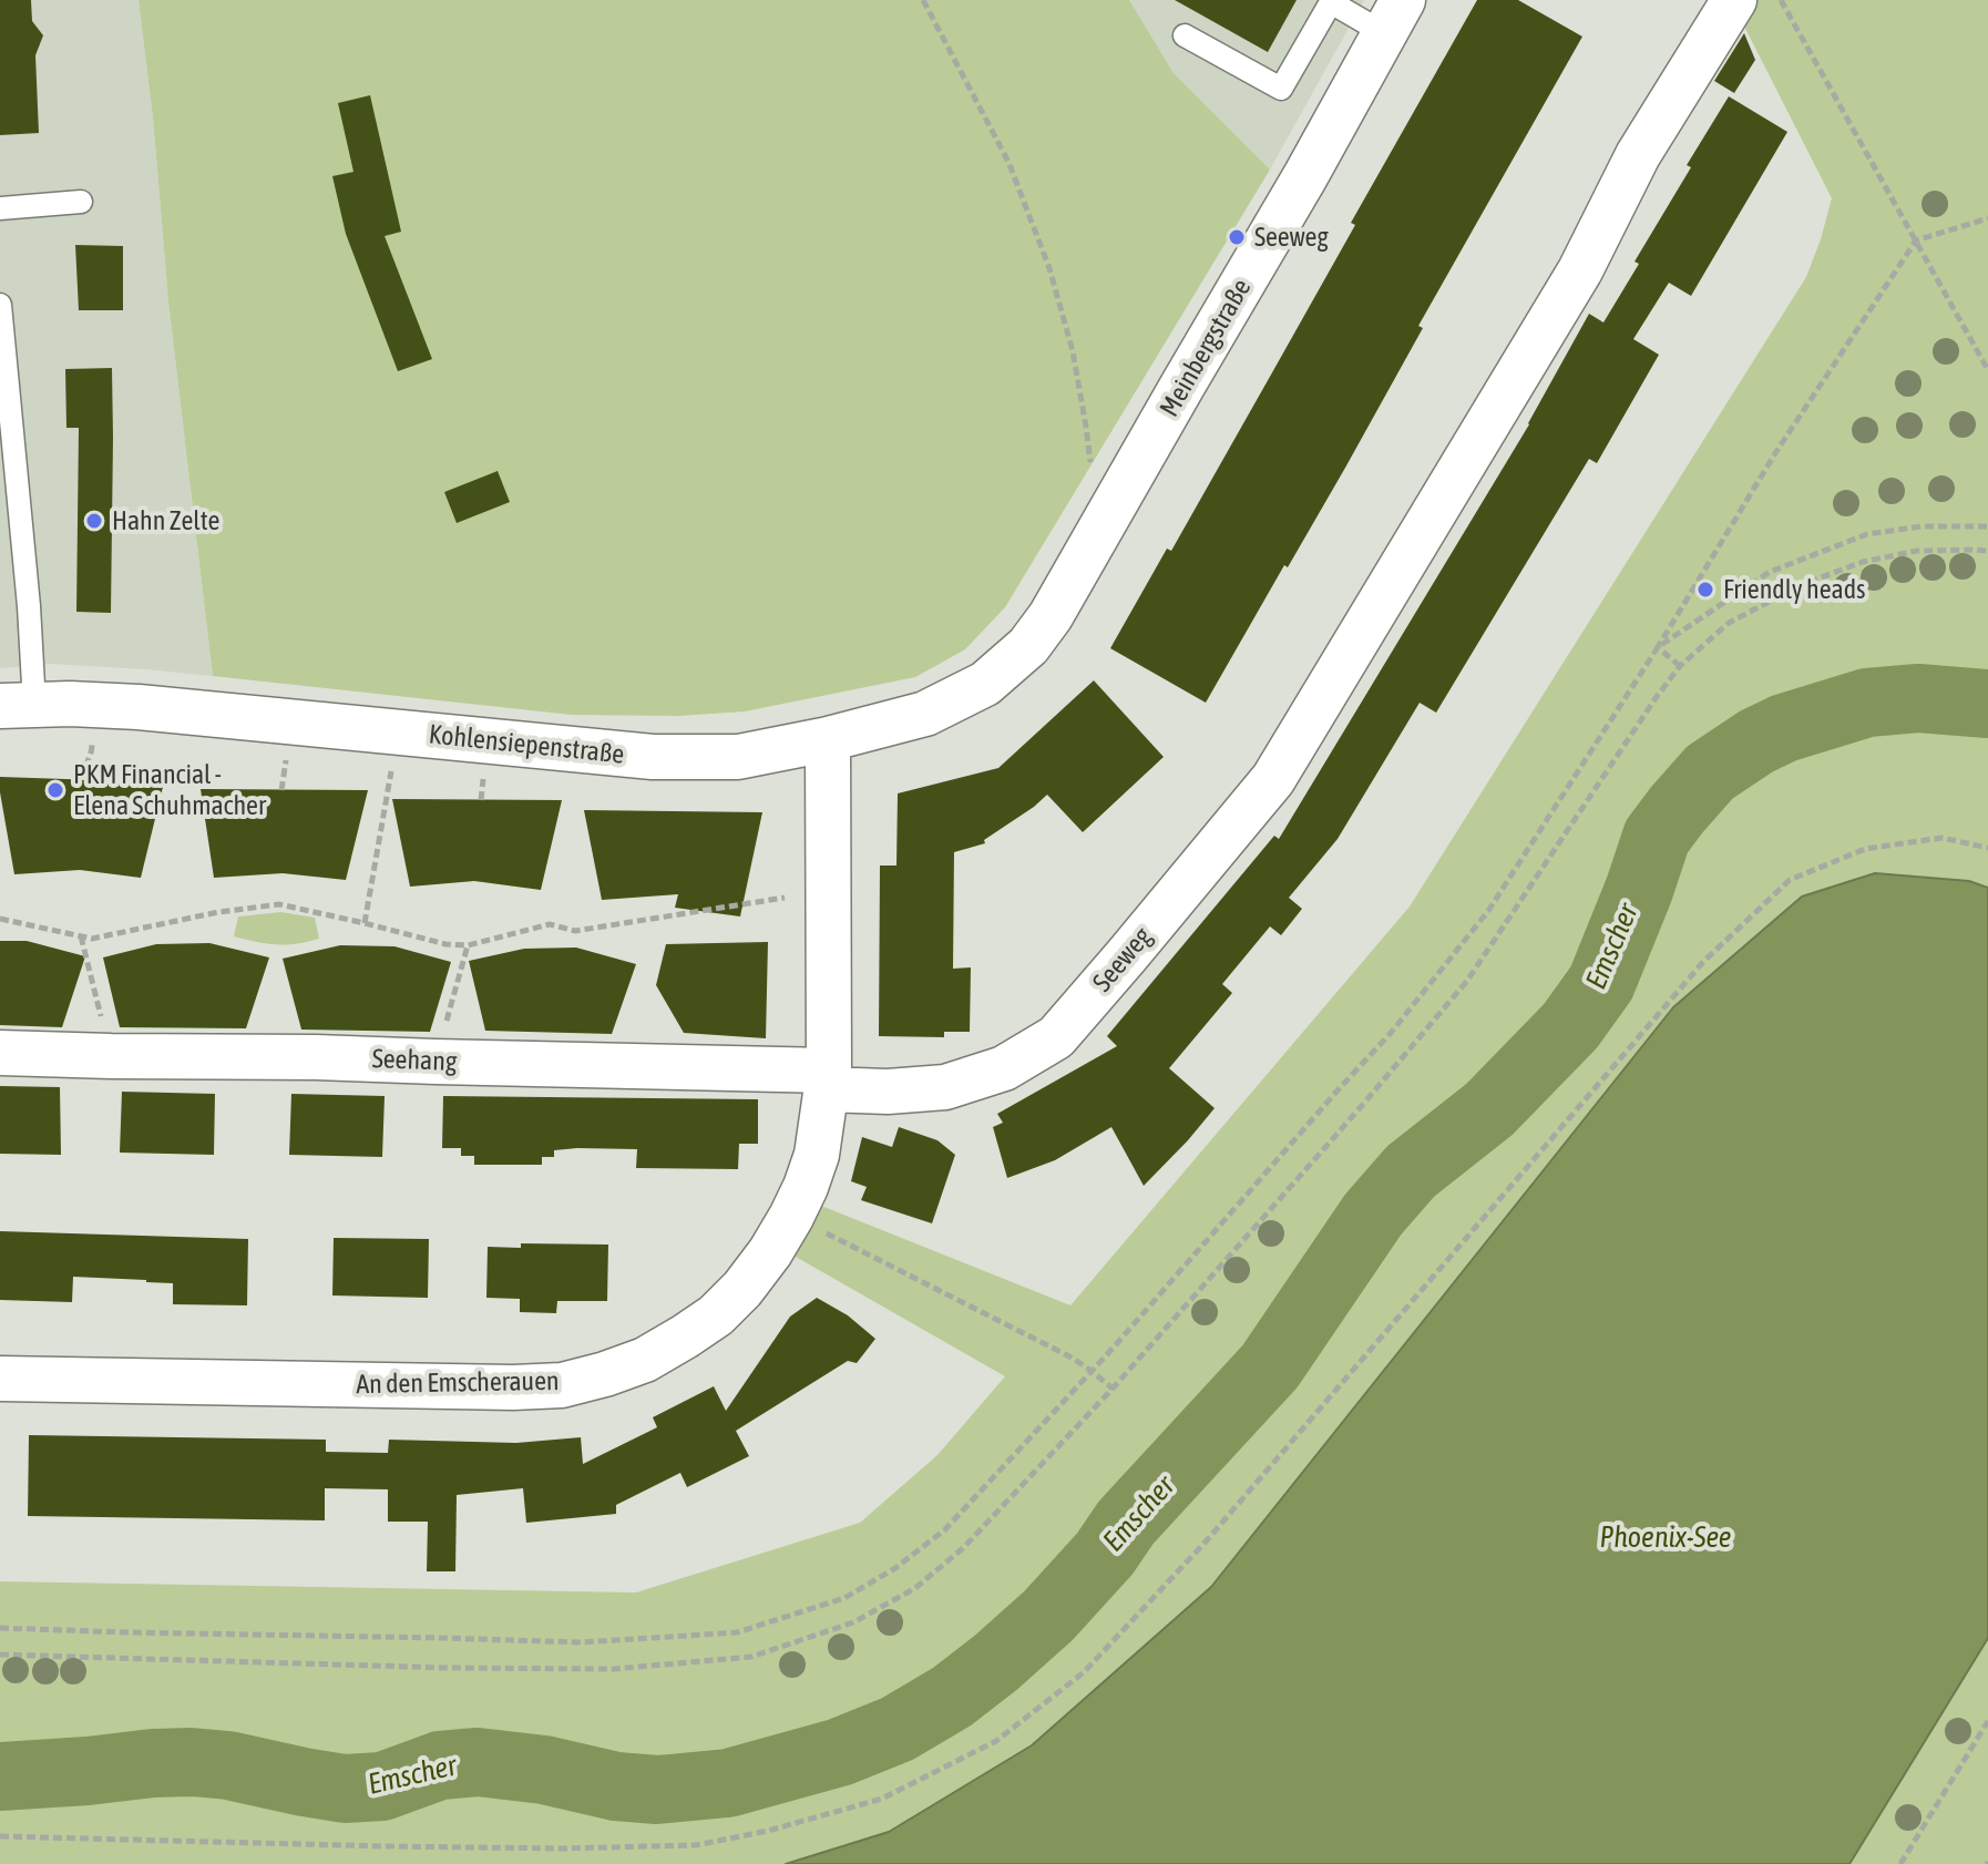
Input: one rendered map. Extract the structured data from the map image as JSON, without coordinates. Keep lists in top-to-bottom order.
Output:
{
  "streets": {
    "street": [
      "Meinbergstraße",
      "Kohlensiepenstraße",
      "Seeweg",
      "Seehang",
      "An den Emscherauen"
    ]
  },
  "crossings": [
    ["Meinbergstraße", "Kohlensiepenstraße"],
    ["Kohlensiepenstraße", "An den Emscherauen"],
    ["Seeweg", "Seehang"],
    ["Seeweg", "An den Emscherauen"],
    ["Seehang", "An den Emscherauen"]
  ],
  "water": ["Emscher", "Phoenix-See"],
  "places": [
    "Seeweg",
    "Hahn Zelte",
    "Friendly heads",
    "PKM Financial - Elena Schuhmacher"
  ]
}
